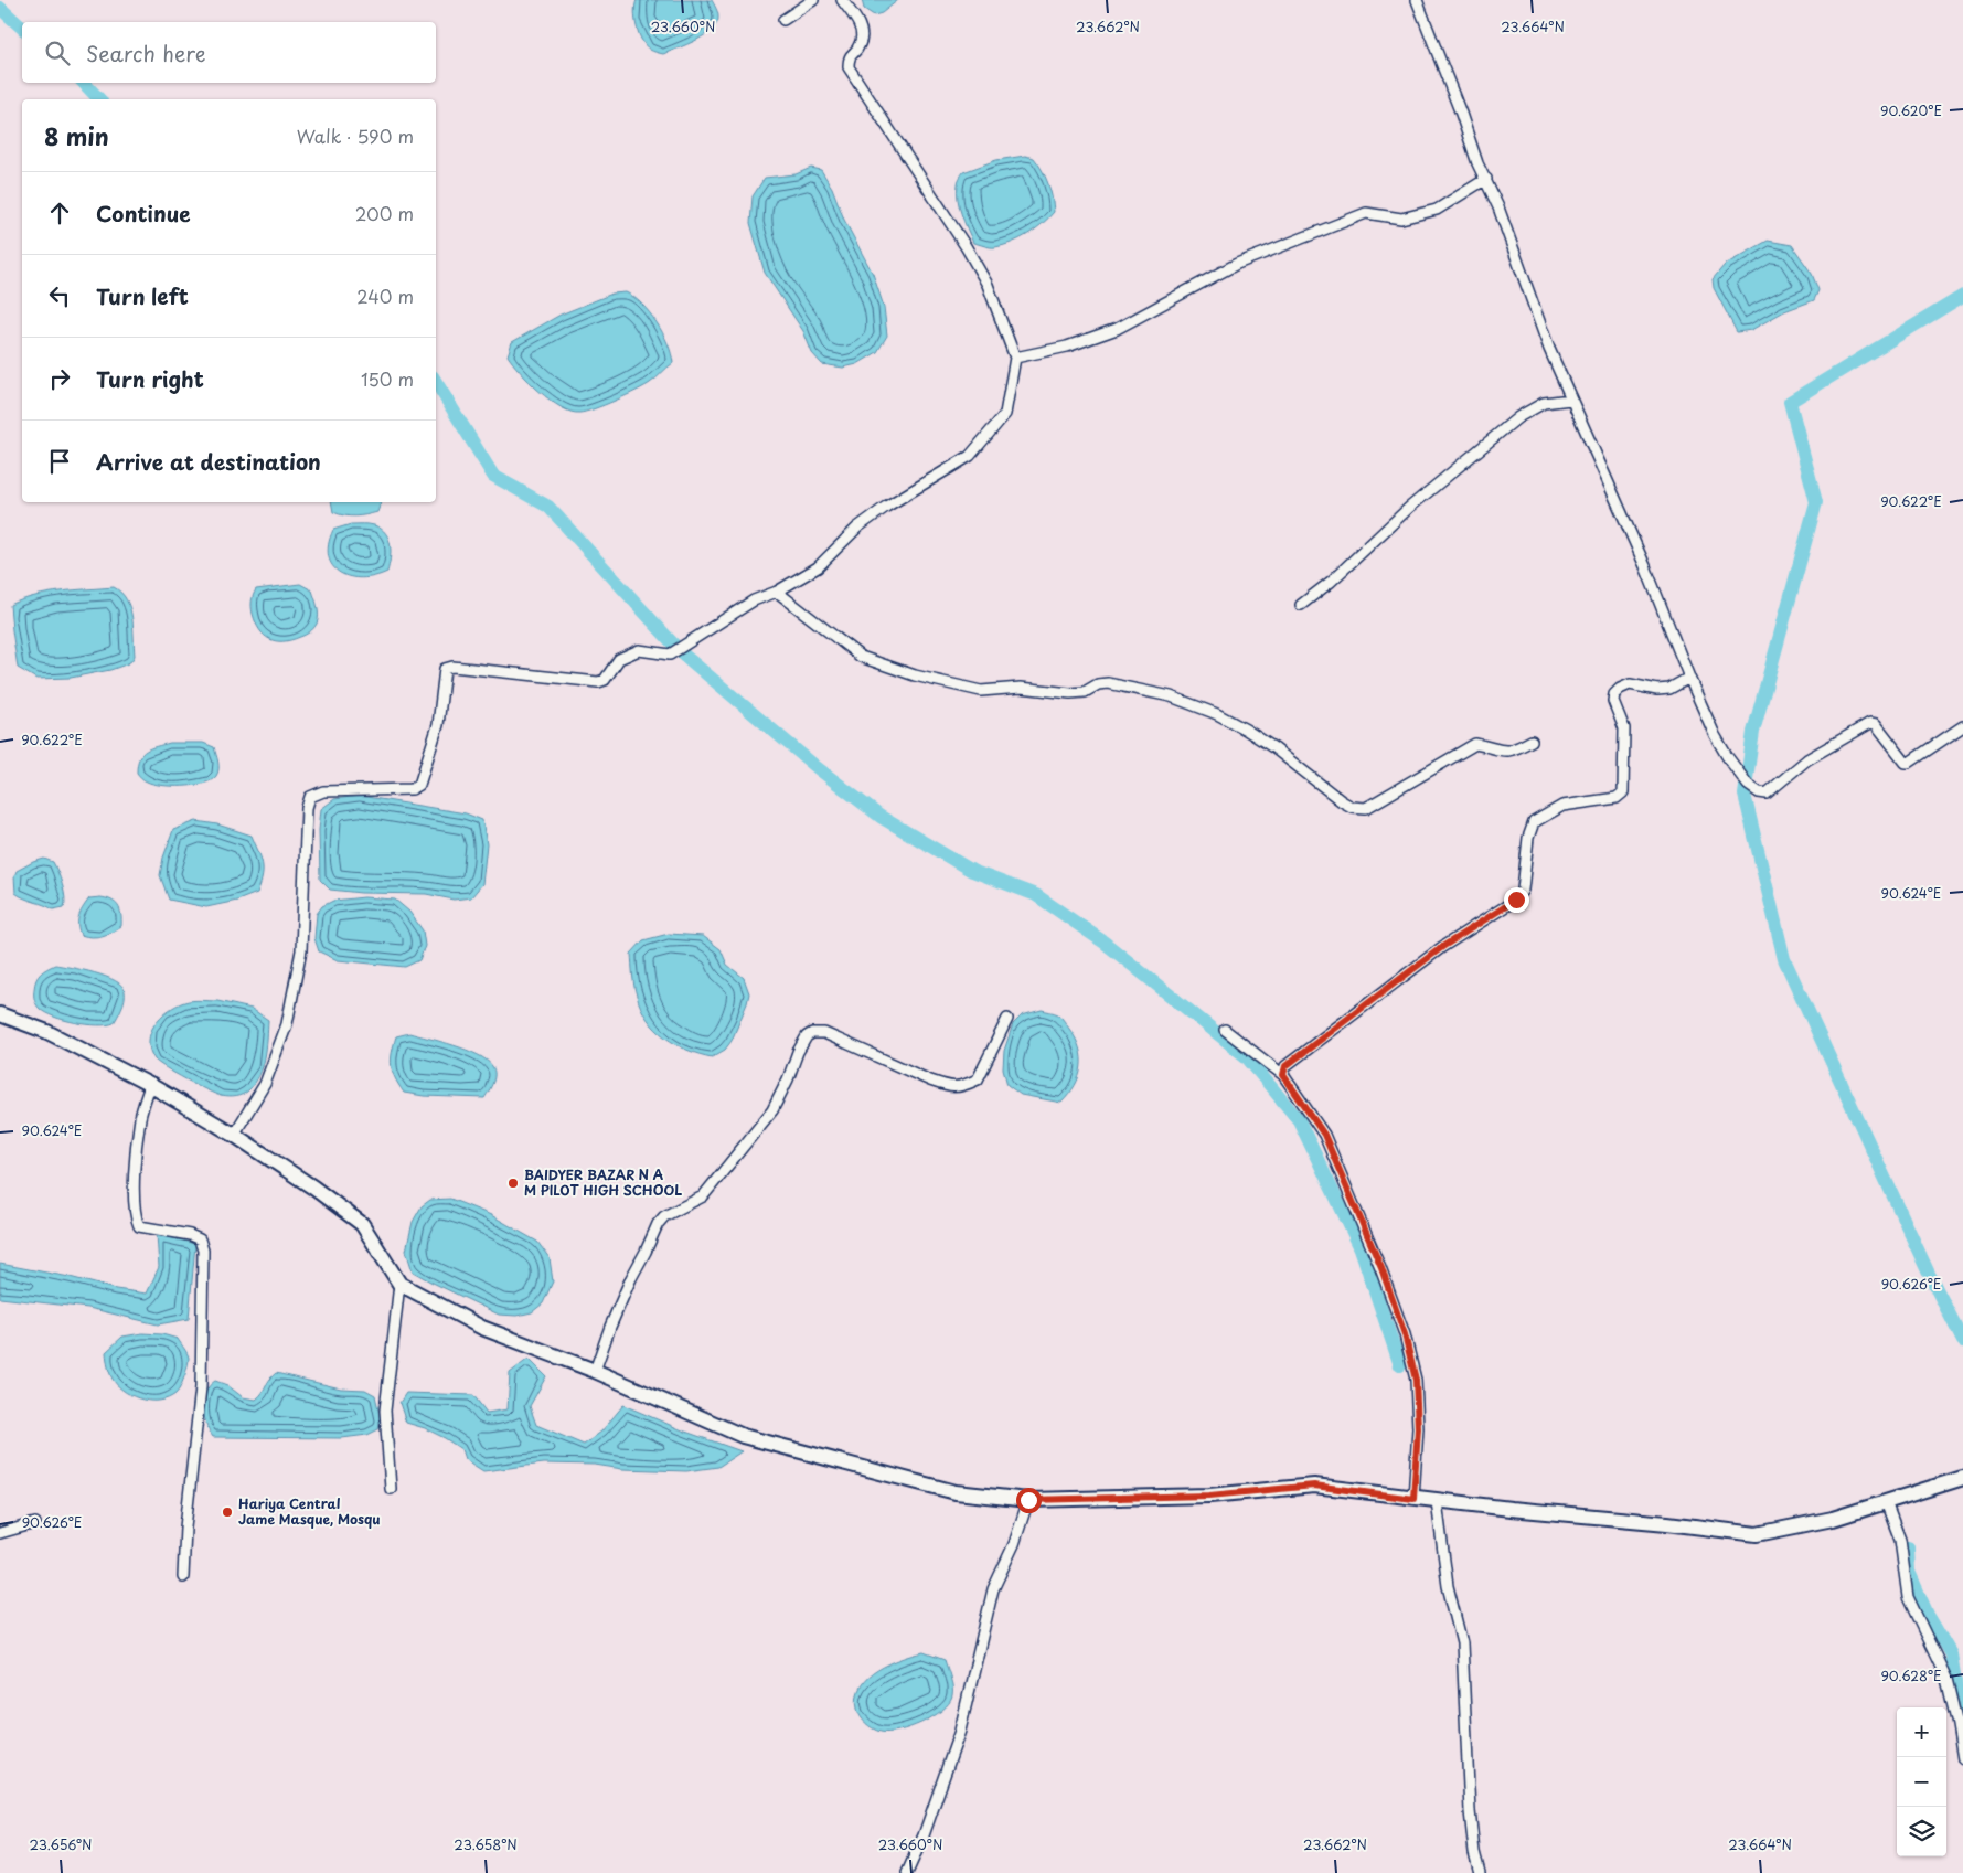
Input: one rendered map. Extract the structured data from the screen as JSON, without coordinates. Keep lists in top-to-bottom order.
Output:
{
  "places": ["BAIDYER BAZAR N A M PILOT HIGH SCHOOL", "Hariya Central Jame Masque, Mosqu"],
  "page": {
    "search": "Search here",
    "heading": ["8 min", "Walk · 590 m"],
    "list": [
      ["Continue", "200 m"],
      ["Turn left", "240 m"],
      ["Turn right", "150 m"],
      "Arrive at destination"
    ],
    "map_buttons": ["+", "−"]
  },
  "coordinates": [
    "23.660°N",
    "23.662°N",
    "23.664°N",
    "90.620°E",
    "90.622°E",
    "90.624°E",
    "90.626°E",
    "90.628°E",
    "23.656°N",
    "23.658°N"
  ]
}
